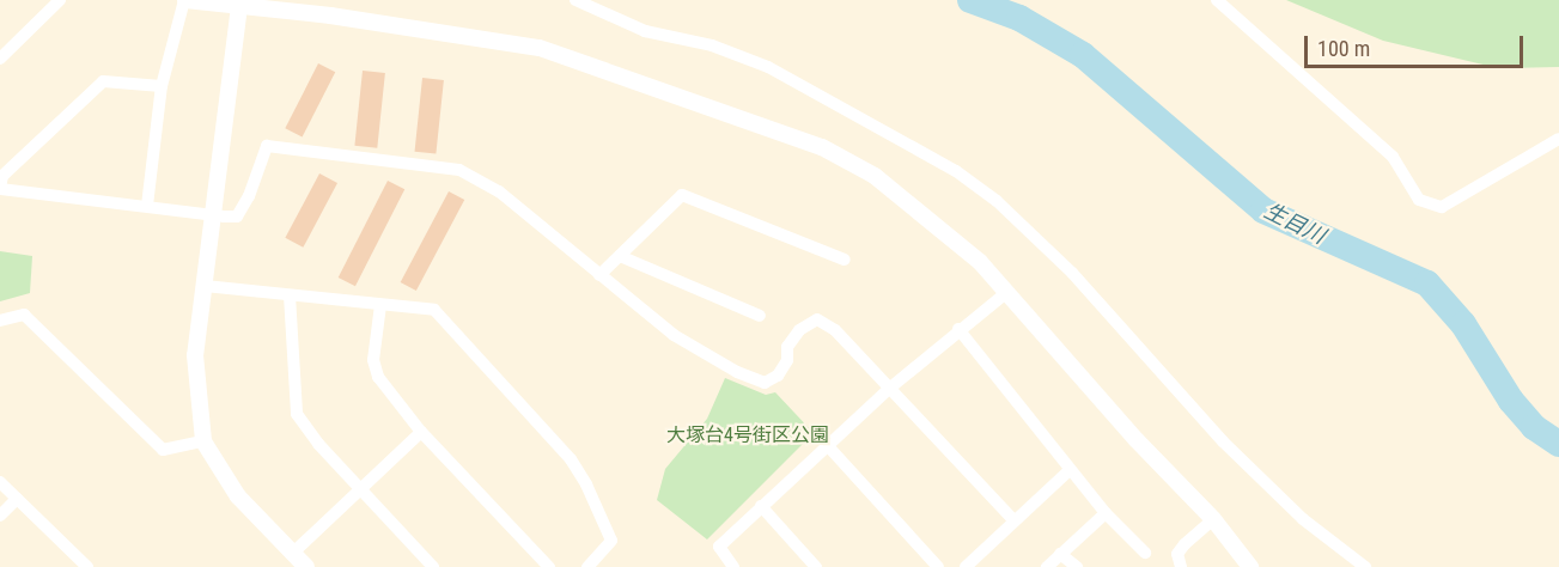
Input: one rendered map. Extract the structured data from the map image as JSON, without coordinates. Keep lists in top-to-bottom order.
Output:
{
  "water": ["生目川"],
  "parks": ["大塚台4号街区公園"],
  "scale_bar": "100 m"
}
